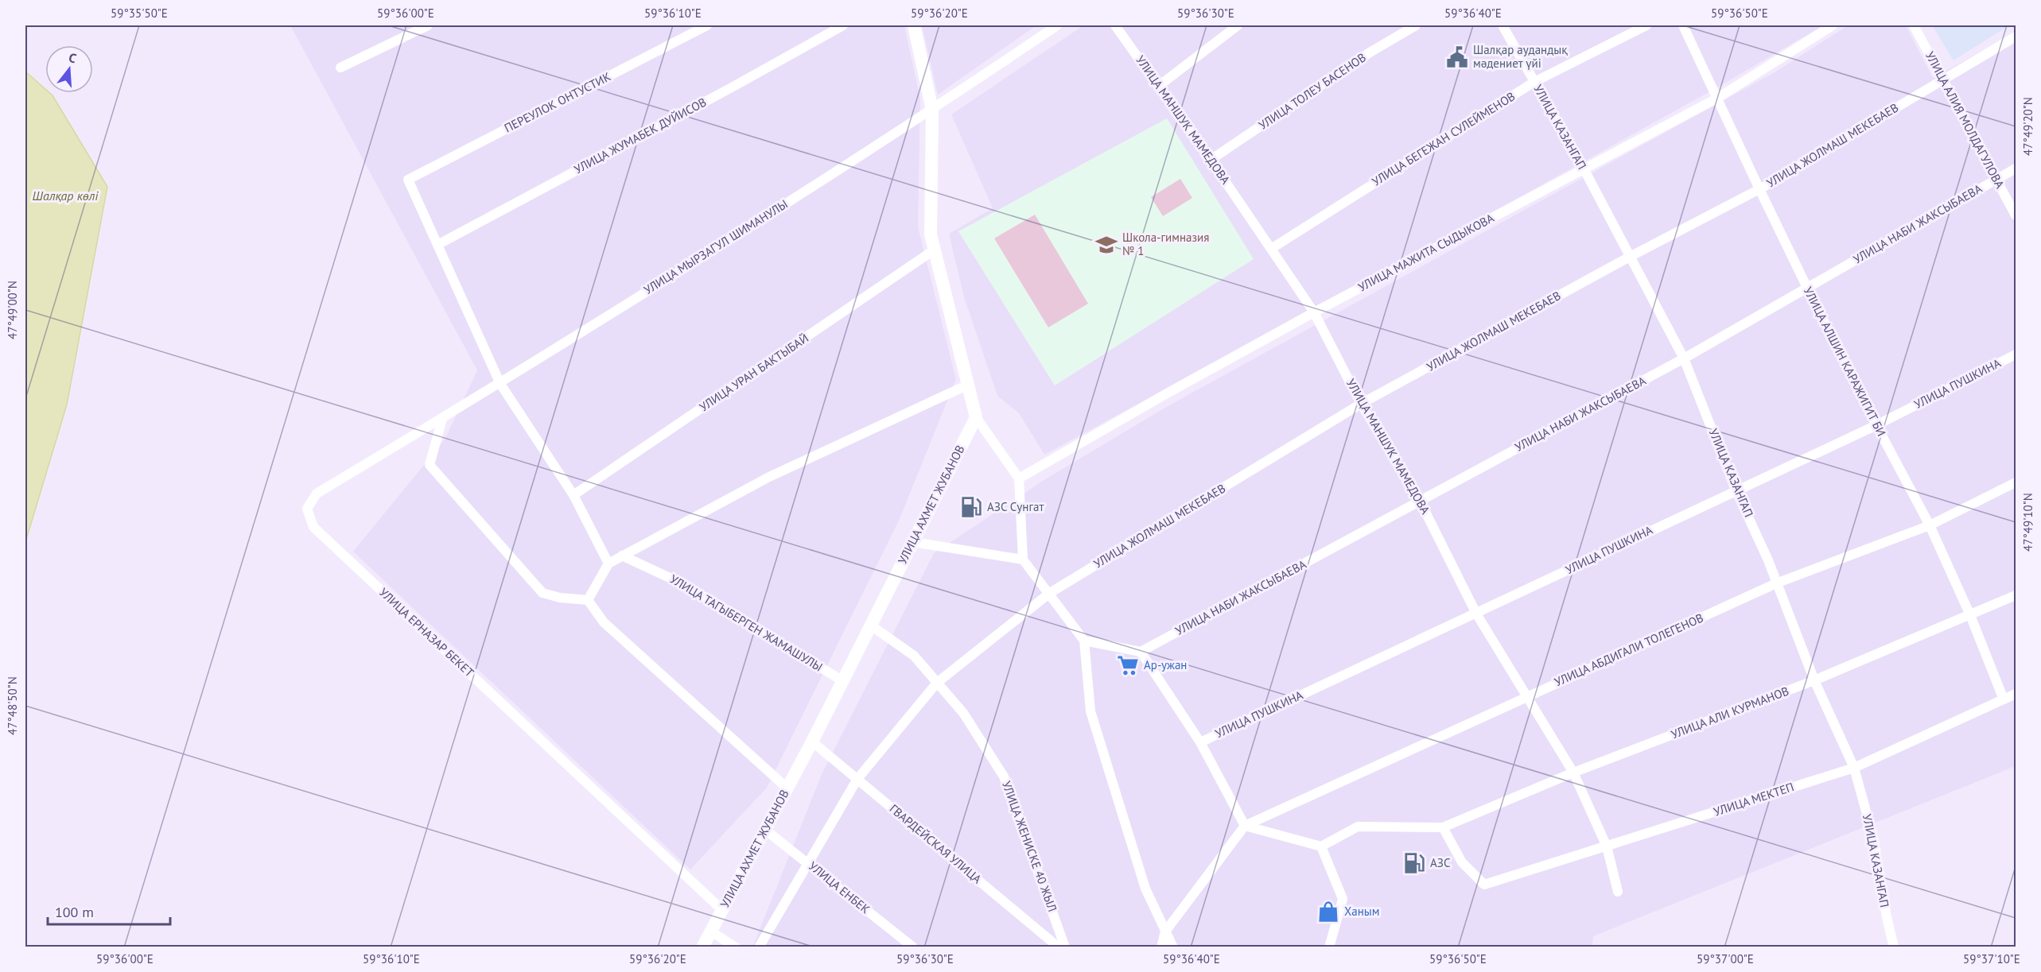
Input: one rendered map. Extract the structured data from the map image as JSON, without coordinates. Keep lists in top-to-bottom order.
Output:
{
  "streets": {
    "main road": ["УЛИЦА АХМЕТ ЖУБАНОВ"],
    "street": [
      "УЛИЦА ТОЛЕУ БАСЕНОВ",
      "ПЕРЕУЛОК ОНТУСТИК",
      "УЛИЦА МАНШУК МАМЕДОВА",
      "УЛИЦА АЛИЯ МОЛДАГУЛОВА",
      "УЛИЦА КАЗАНГАП",
      "УЛИЦА ЖУМАБЕК ДУЙИСОВ",
      "УЛИЦА БЕГЕЖАН СУЛЕЙМЕНОВ",
      "УЛИЦА ЖОЛМАШ МЕКЕБАЕВ",
      "УЛИЦА НАБИ ЖАКСЫБАЕВА",
      "УЛИЦА МЫРЗАГУЛ ШИМАНУЛЫ",
      "УЛИЦА МАЖИТА СЫДЫКОВА",
      "УЛИЦА АЛШИН КАРАЖИГИТ БИ",
      "УЛИЦА УРАН БАКТЫБАЙ",
      "УЛИЦА ПУШКИНА",
      "УЛИЦА ТАГЫБЕРГЕН ЖАМАШУЛЫ",
      "УЛИЦА ЕРНАЗАР БЕКЕТ",
      "УЛИЦА АБДИГАЛИ ТОЛЕГЕНОВ",
      "УЛИЦА АЛИ КУРМАНОВ",
      "УЛИЦА МЕКТЕП",
      "ГВАРДЕЙСКАЯ УЛИЦА",
      "УЛИЦА ЖЕНИСКЕ 40 ЖЫЛ",
      "УЛИЦА ЕНБЕК"
    ]
  },
  "crossings": [
    ["УЛИЦА ТОЛЕУ БАСЕНОВ", "УЛИЦА МАНШУК МАМЕДОВА"],
    ["ПЕРЕУЛОК ОНТУСТИК", "УЛИЦА ЖУМАБЕК ДУЙИСОВ"],
    ["УЛИЦА МАНШУК МАМЕДОВА", "УЛИЦА БЕГЕЖАН СУЛЕЙМЕНОВ"],
    ["УЛИЦА МАНШУК МАМЕДОВА", "УЛИЦА ЖОЛМАШ МЕКЕБАЕВ"],
    ["УЛИЦА МАНШУК МАМЕДОВА", "УЛИЦА НАБИ ЖАКСЫБАЕВА"],
    ["УЛИЦА МАНШУК МАМЕДОВА", "УЛИЦА МАЖИТА СЫДЫКОВА"],
    ["УЛИЦА МАНШУК МАМЕДОВА", "УЛИЦА ПУШКИНА"],
    ["УЛИЦА МАНШУК МАМЕДОВА", "УЛИЦА АБДИГАЛИ ТОЛЕГЕНОВ"],
    ["УЛИЦА МАНШУК МАМЕДОВА", "УЛИЦА АЛИ КУРМАНОВ"],
    ["УЛИЦА МАНШУК МАМЕДОВА", "УЛИЦА МЕКТЕП"],
    ["УЛИЦА АЛИЯ МОЛДАГУЛОВА", "УЛИЦА ЖОЛМАШ МЕКЕБАЕВ"],
    ["УЛИЦА АЛИЯ МОЛДАГУЛОВА", "УЛИЦА НАБИ ЖАКСЫБАЕВА"],
    ["УЛИЦА КАЗАНГАП", "УЛИЦА БЕГЕЖАН СУЛЕЙМЕНОВ"],
    ["УЛИЦА КАЗАНГАП", "УЛИЦА ЖОЛМАШ МЕКЕБАЕВ"],
    ["УЛИЦА КАЗАНГАП", "УЛИЦА НАБИ ЖАКСЫБАЕВА"],
    ["УЛИЦА КАЗАНГАП", "УЛИЦА МАЖИТА СЫДЫКОВА"],
    ["УЛИЦА КАЗАНГАП", "УЛИЦА ПУШКИНА"],
    ["УЛИЦА КАЗАНГАП", "УЛИЦА АБДИГАЛИ ТОЛЕГЕНОВ"],
    ["УЛИЦА КАЗАНГАП", "УЛИЦА АЛИ КУРМАНОВ"],
    ["УЛИЦА КАЗАНГАП", "УЛИЦА МЕКТЕП"],
    ["УЛИЦА ЖОЛМАШ МЕКЕБАЕВ", "УЛИЦА АЛШИН КАРАЖИГИТ БИ"],
    ["УЛИЦА ЖОЛМАШ МЕКЕБАЕВ", "ГВАРДЕЙСКАЯ УЛИЦА"],
    ["УЛИЦА ЖОЛМАШ МЕКЕБАЕВ", "УЛИЦА ЖЕНИСКЕ 40 ЖЫЛ"],
    ["УЛИЦА ЖОЛМАШ МЕКЕБАЕВ", "УЛИЦА ЕНБЕК"],
    ["УЛИЦА НАБИ ЖАКСЫБАЕВА", "УЛИЦА АЛШИН КАРАЖИГИТ БИ"],
    ["УЛИЦА МЫРЗАГУЛ ШИМАНУЛЫ", "УЛИЦА ЕРНАЗАР БЕКЕТ"],
    ["УЛИЦА МАЖИТА СЫДЫКОВА", "УЛИЦА АЛШИН КАРАЖИГИТ БИ"],
    ["УЛИЦА АЛШИН КАРАЖИГИТ БИ", "УЛИЦА ПУШКИНА"],
    ["УЛИЦА АЛШИН КАРАЖИГИТ БИ", "УЛИЦА АБДИГАЛИ ТОЛЕГЕНОВ"],
    ["УЛИЦА АЛШИН КАРАЖИГИТ БИ", "УЛИЦА АЛИ КУРМАНОВ"],
    ["УЛИЦА АЛШИН КАРАЖИГИТ БИ", "УЛИЦА МЕКТЕП"],
    ["УЛИЦА АХМЕТ ЖУБАНОВ", "УЛИЦА ТАГЫБЕРГЕН ЖАМАШУЛЫ"],
    ["УЛИЦА АХМЕТ ЖУБАНОВ", "УЛИЦА ЕРНАЗАР БЕКЕТ"],
    ["УЛИЦА АХМЕТ ЖУБАНОВ", "ГВАРДЕЙСКАЯ УЛИЦА"],
    ["УЛИЦА АХМЕТ ЖУБАНОВ", "УЛИЦА ЖЕНИСКЕ 40 ЖЫЛ"],
    ["УЛИЦА АХМЕТ ЖУБАНОВ", "УЛИЦА ЕНБЕК"],
    ["УЛИЦА АЛИ КУРМАНОВ", "УЛИЦА МЕКТЕП"]
  ],
  "water": ["Шалқар көлі"],
  "places": {
    "public building": ["Шалқар аудандық мәдениет үйі"],
    "school or university": ["Школа-гимназия № 1"],
    "fuel station": ["АЗС Сунгат", "АЗС"],
    "supermarket": ["Ар-ужан"],
    "shop": ["Ханым"]
  },
  "scale_bar": "100 m",
  "north": "top",
  "coordinates": [
    "59°35'50\"E",
    "59°36'00\"E",
    "59°36'10\"E",
    "59°36'20\"E",
    "59°36'30\"E",
    "59°36'40\"E",
    "59°36'50\"E",
    "47°49'20\"N",
    "47°49'00\"N",
    "47°49'10\"N",
    "47°48'50\"N",
    "59°37'00\"E",
    "59°37'10\"E"
  ]
}
